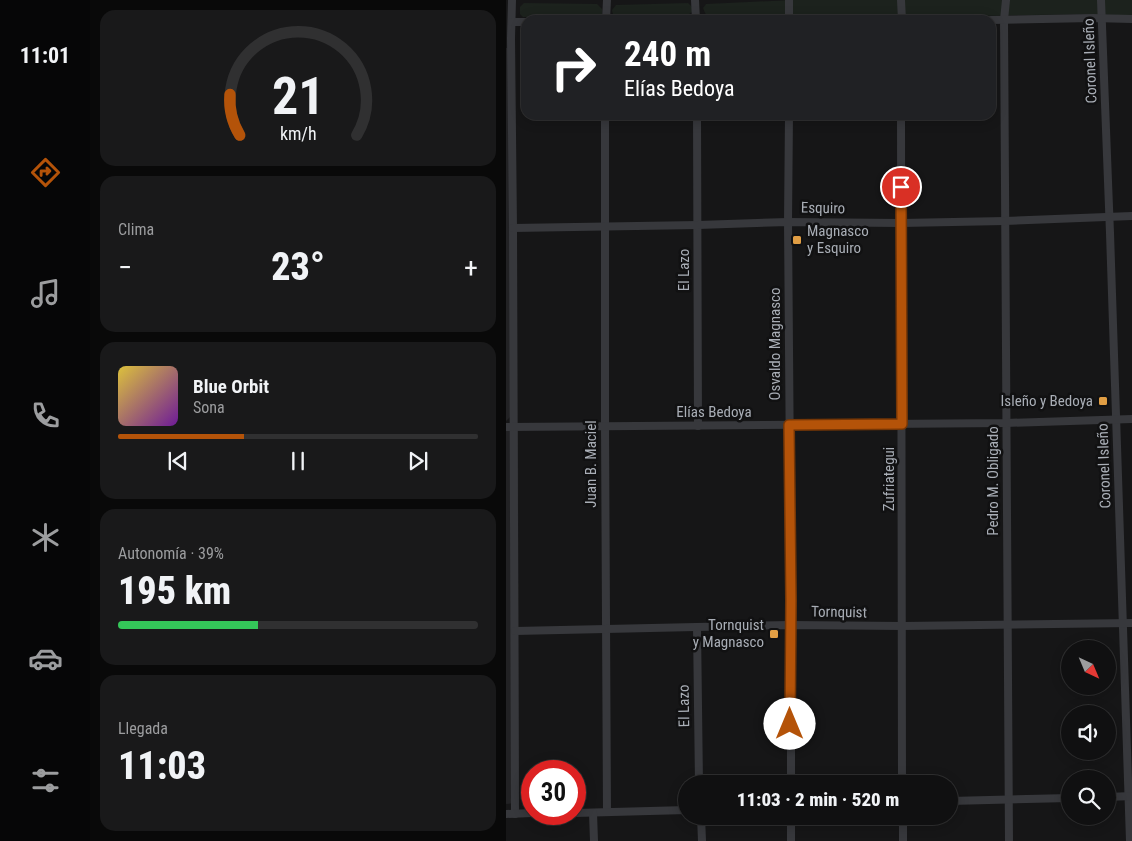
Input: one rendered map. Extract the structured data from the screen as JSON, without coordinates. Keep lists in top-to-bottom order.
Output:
{
  "streets": {
    "street": [
      "Coronel Isleño",
      "Esquiro",
      "El Lazo",
      "Osvaldo Magnasco",
      "Elías Bedoya",
      "Juan B. Maciel",
      "Zufriategui",
      "Pedro M. Obligado",
      "Tornquist"
    ]
  },
  "crossings": [
    ["Coronel Isleño", "Esquiro"],
    ["Coronel Isleño", "Elías Bedoya"],
    ["Coronel Isleño", "Tornquist"],
    ["Esquiro", "El Lazo"],
    ["Esquiro", "Osvaldo Magnasco"],
    ["Esquiro", "Juan B. Maciel"],
    ["Esquiro", "Zufriategui"],
    ["Esquiro", "Pedro M. Obligado"],
    ["El Lazo", "Elías Bedoya"],
    ["El Lazo", "Tornquist"],
    ["Osvaldo Magnasco", "Elías Bedoya"],
    ["Osvaldo Magnasco", "Tornquist"],
    ["Elías Bedoya", "Juan B. Maciel"],
    ["Elías Bedoya", "Zufriategui"],
    ["Elías Bedoya", "Pedro M. Obligado"],
    ["Juan B. Maciel", "Tornquist"],
    ["Zufriategui", "Tornquist"],
    ["Pedro M. Obligado", "Tornquist"]
  ],
  "places": {
    "transit": ["Magnasco y Esquiro", "Isleño y Bedoya", "Tornquist y Magnasco"]
  },
  "north": "bottom right",
  "page": {
    "tabs": "11:01",
    "turn": ["240 m", "Elías Bedoya"],
    "tile": [
      "Clima",
      ["Autonomía · 39%", "195 km"],
      ["Llegada", "11:03"]
    ],
    "heat": ["−", "23°", "+"],
    "song": ["Blue Orbit", "Sona"],
    "limit": "30",
    "trip": "11:03 · 2 min · 520 m",
    "gauge": ["21", "km/h"]
  }
}
